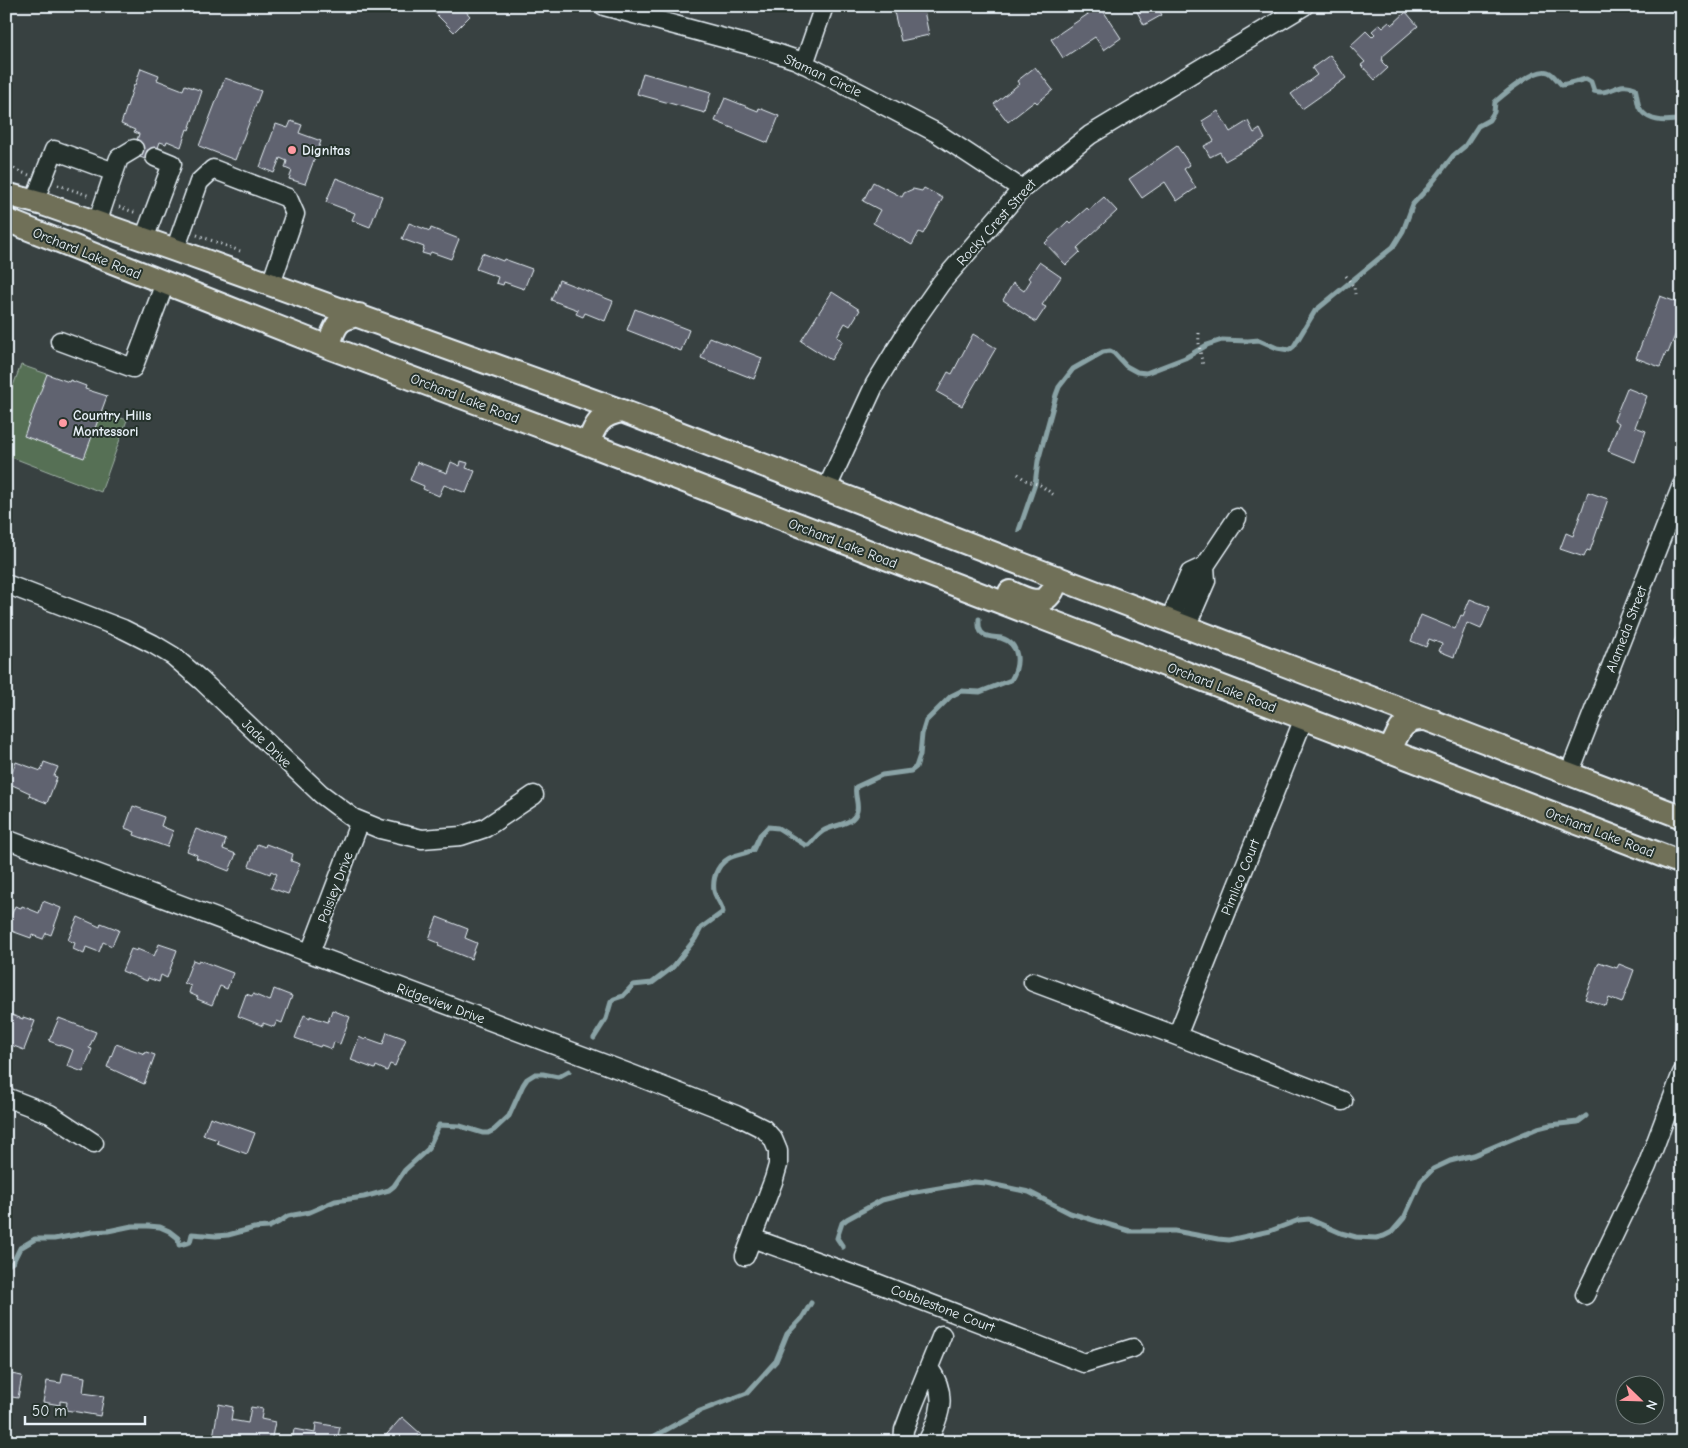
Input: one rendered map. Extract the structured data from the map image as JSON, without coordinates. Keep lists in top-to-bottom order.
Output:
{
  "streets": {
    "main road": ["Orchard Lake Road"],
    "street": [
      "Staman Circle",
      "Rocky Crest Street",
      "Alameda Street",
      "Jade Drive",
      "Pimlico Court",
      "Paisley Drive",
      "Ridgeview Drive",
      "Cobblestone Court"
    ]
  },
  "crossings": [
    ["Staman Circle", "Rocky Crest Street"],
    ["Rocky Crest Street", "Orchard Lake Road"],
    ["Orchard Lake Road", "Alameda Street"],
    ["Orchard Lake Road", "Pimlico Court"],
    ["Jade Drive", "Paisley Drive"],
    ["Paisley Drive", "Ridgeview Drive"],
    ["Ridgeview Drive", "Cobblestone Court"]
  ],
  "places": ["Dignitas", "Country Hills Montessori"],
  "scale_bar": "50 m",
  "north": "bottom right"
}
